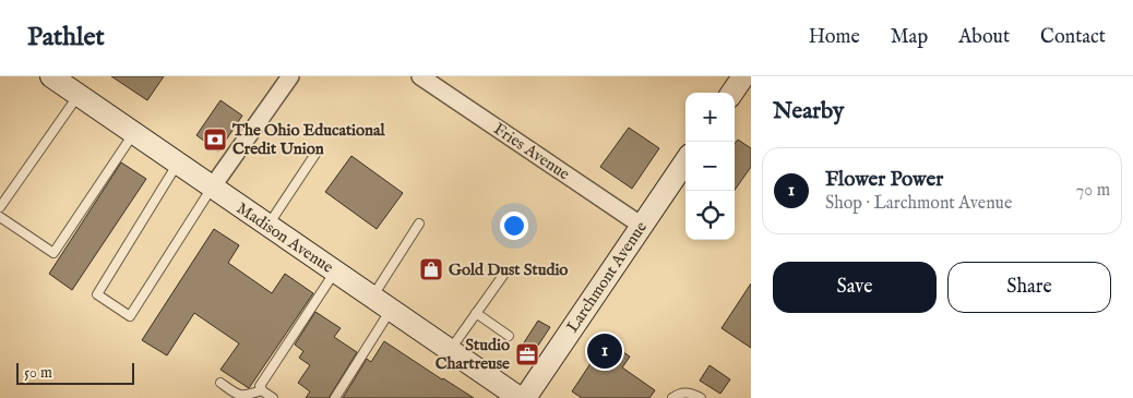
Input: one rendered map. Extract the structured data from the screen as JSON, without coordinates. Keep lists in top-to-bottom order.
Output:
{
  "streets": {
    "main road": ["Madison Avenue", "Larchmont Avenue"],
    "street": ["Fries Avenue"]
  },
  "crossings": [
    ["Fries Avenue", "Larchmont Avenue"]
  ],
  "places": {
    "bank": ["The Ohio Educational Credit Union"],
    "shop": ["Gold Dust Studio"],
    "office": ["Studio Chartreuse"]
  },
  "scale_bar": "50 m",
  "page": {
    "header": "Pathlet",
    "nav": [
      "Home",
      "Map",
      "About",
      "Contact"
    ],
    "heading": "Nearby",
    "map_buttons": ["+", "−"],
    "list": [
      {
        "mark": "1",
        "name": "Flower Power",
        "note": "Shop · Larchmont Avenue",
        "value": "70 m"
      }
    ],
    "buttons": ["Save", "Share"],
    "pins": "1",
    "scale": "50 m"
  }
}
